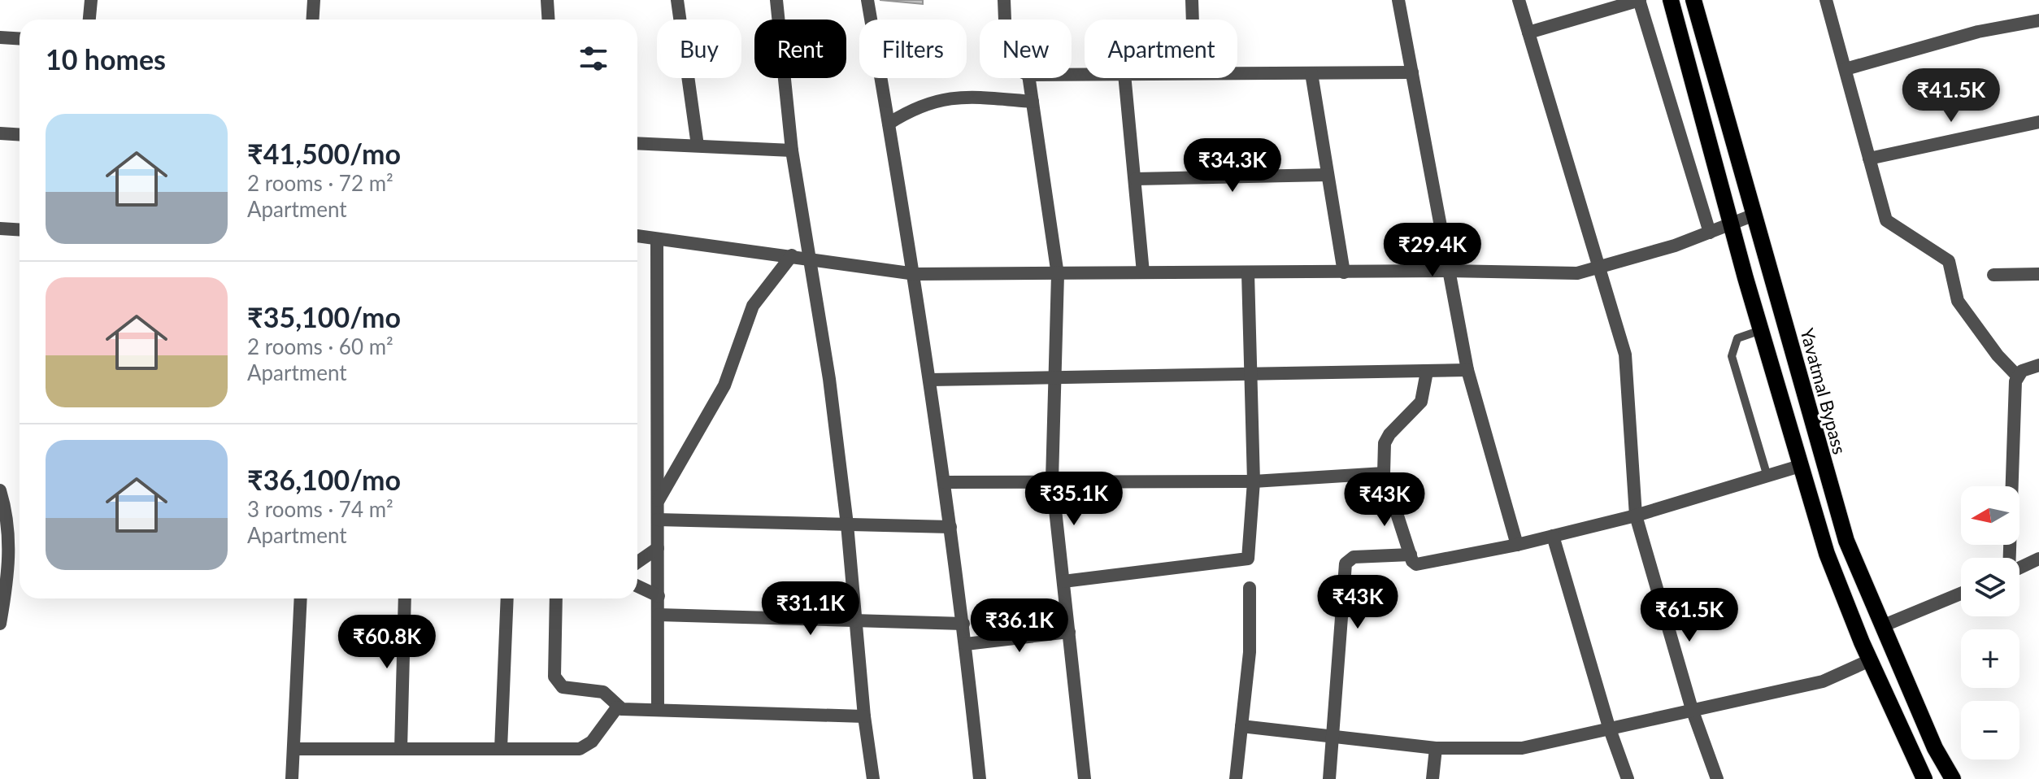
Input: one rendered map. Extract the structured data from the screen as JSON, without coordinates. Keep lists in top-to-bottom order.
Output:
{
  "streets": {
    "main road": ["Yavatmal Bypass"]
  },
  "north": "left",
  "page": {
    "chip": [
      "Buy",
      "Rent",
      "Filters",
      "New",
      "Apartment"
    ],
    "heading": "10 homes",
    "price": [
      "₹41.5K",
      "₹34.3K",
      "₹29.4K",
      "₹35.1K",
      "₹43K",
      "₹43K",
      "₹31.1K",
      "₹61.5K",
      "₹36.1K",
      "₹60.8K"
    ],
    "list": [
      {
        "name": "₹41,500/mo",
        "note": "2 rooms · 72 m² · Apartment"
      },
      {
        "name": "₹35,100/mo",
        "note": "2 rooms · 60 m² · Apartment"
      },
      {
        "name": "₹36,100/mo",
        "note": "3 rooms · 74 m² · Apartment"
      }
    ],
    "map_buttons": ["+", "−"]
  }
}
